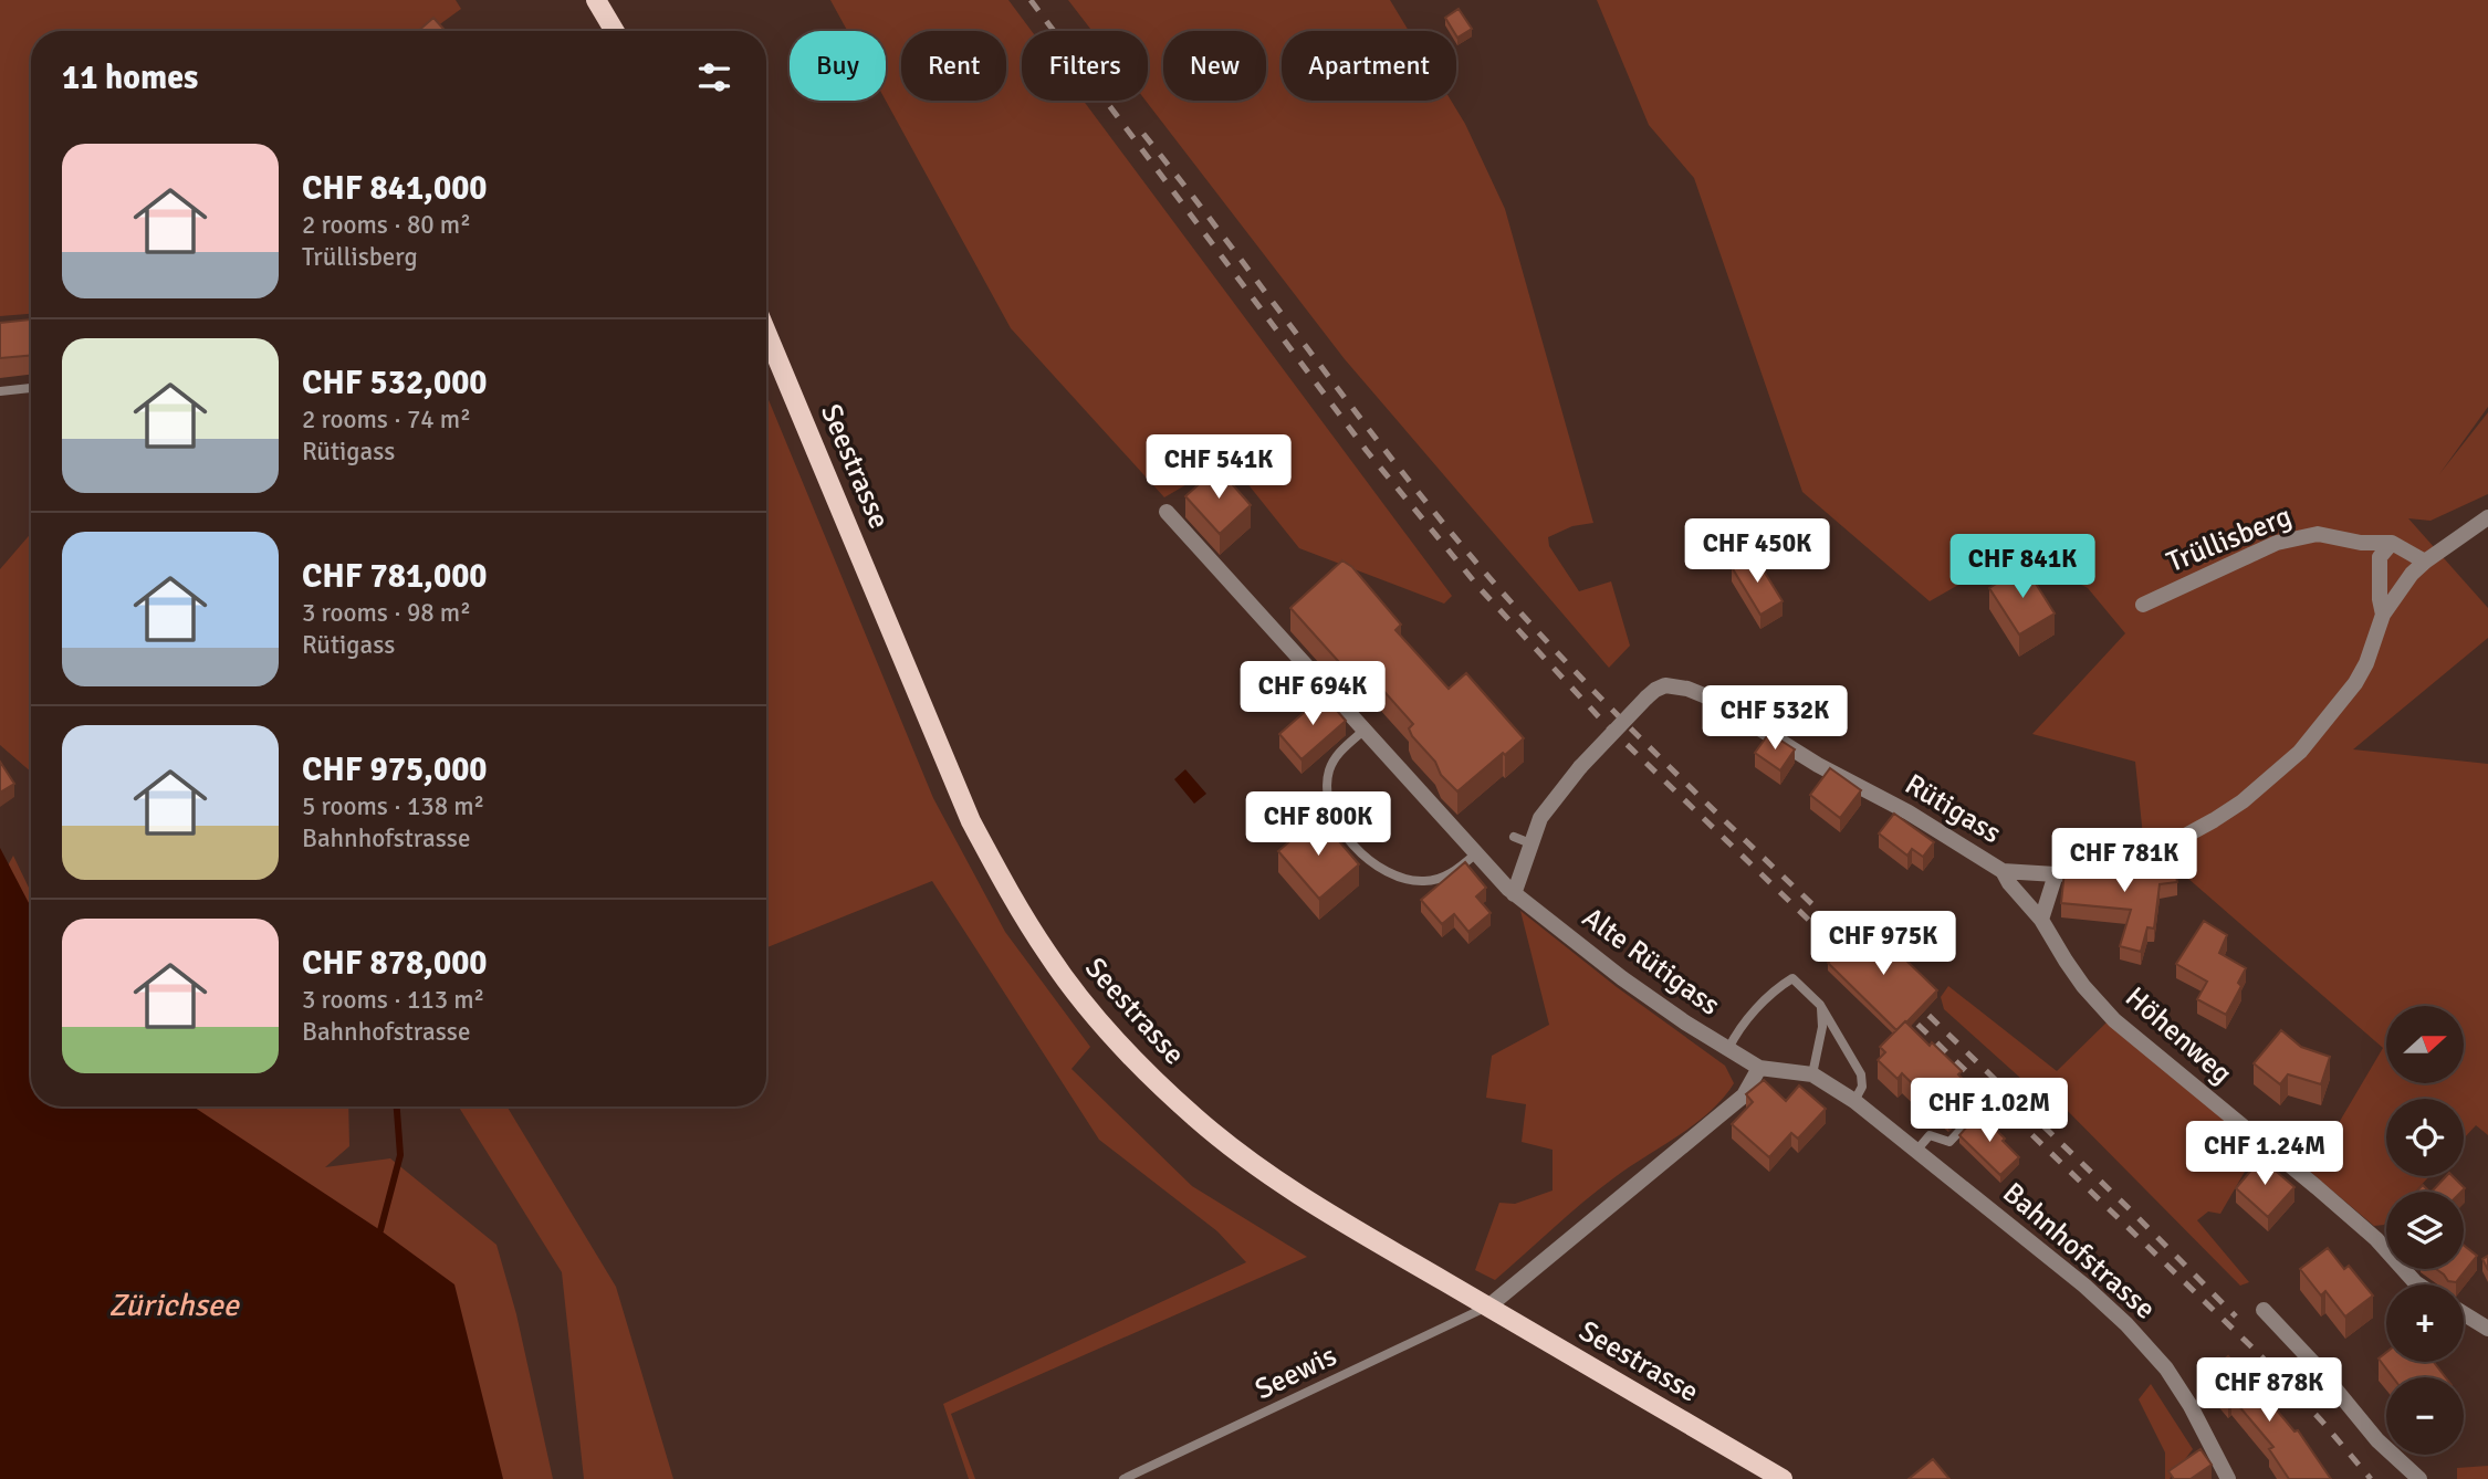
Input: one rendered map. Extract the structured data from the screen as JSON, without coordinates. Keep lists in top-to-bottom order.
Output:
{
  "streets": {
    "main road": ["Seestrasse"],
    "street": [
      "Trüllisberg",
      "Rütigass",
      "Alte Rütigass",
      "Höhenweg",
      "Bahnhofstrasse"
    ],
    "lane": ["Seewis"]
  },
  "crossings": [
    ["Seestrasse", "Seewis"],
    ["Trüllisberg", "Rütigass"],
    ["Rütigass", "Alte Rütigass"],
    ["Rütigass", "Höhenweg"],
    ["Alte Rütigass", "Bahnhofstrasse"]
  ],
  "water": ["Zürichsee"],
  "north": "right",
  "page": {
    "chip": [
      "Buy",
      "Rent",
      "Filters",
      "New",
      "Apartment"
    ],
    "heading": "11 homes",
    "list": [
      {
        "name": "CHF 841,000",
        "note": "2 rooms · 80 m² · Trüllisberg"
      },
      {
        "name": "CHF 532,000",
        "note": "2 rooms · 74 m² · Rütigass"
      },
      {
        "name": "CHF 781,000",
        "note": "3 rooms · 98 m² · Rütigass"
      },
      {
        "name": "CHF 975,000",
        "note": "5 rooms · 138 m² · Bahnhofstrasse"
      },
      {
        "name": "CHF 878,000",
        "note": "3 rooms · 113 m² · Bahnhofstrasse"
      }
    ],
    "price": [
      "CHF 541K",
      "CHF 450K",
      "CHF 841K",
      "CHF 694K",
      "CHF 532K",
      "CHF 800K",
      "CHF 781K",
      "CHF 975K",
      "CHF 1.02M",
      "CHF 1.24M",
      "CHF 878K"
    ],
    "map_buttons": ["+", "−"]
  }
}
